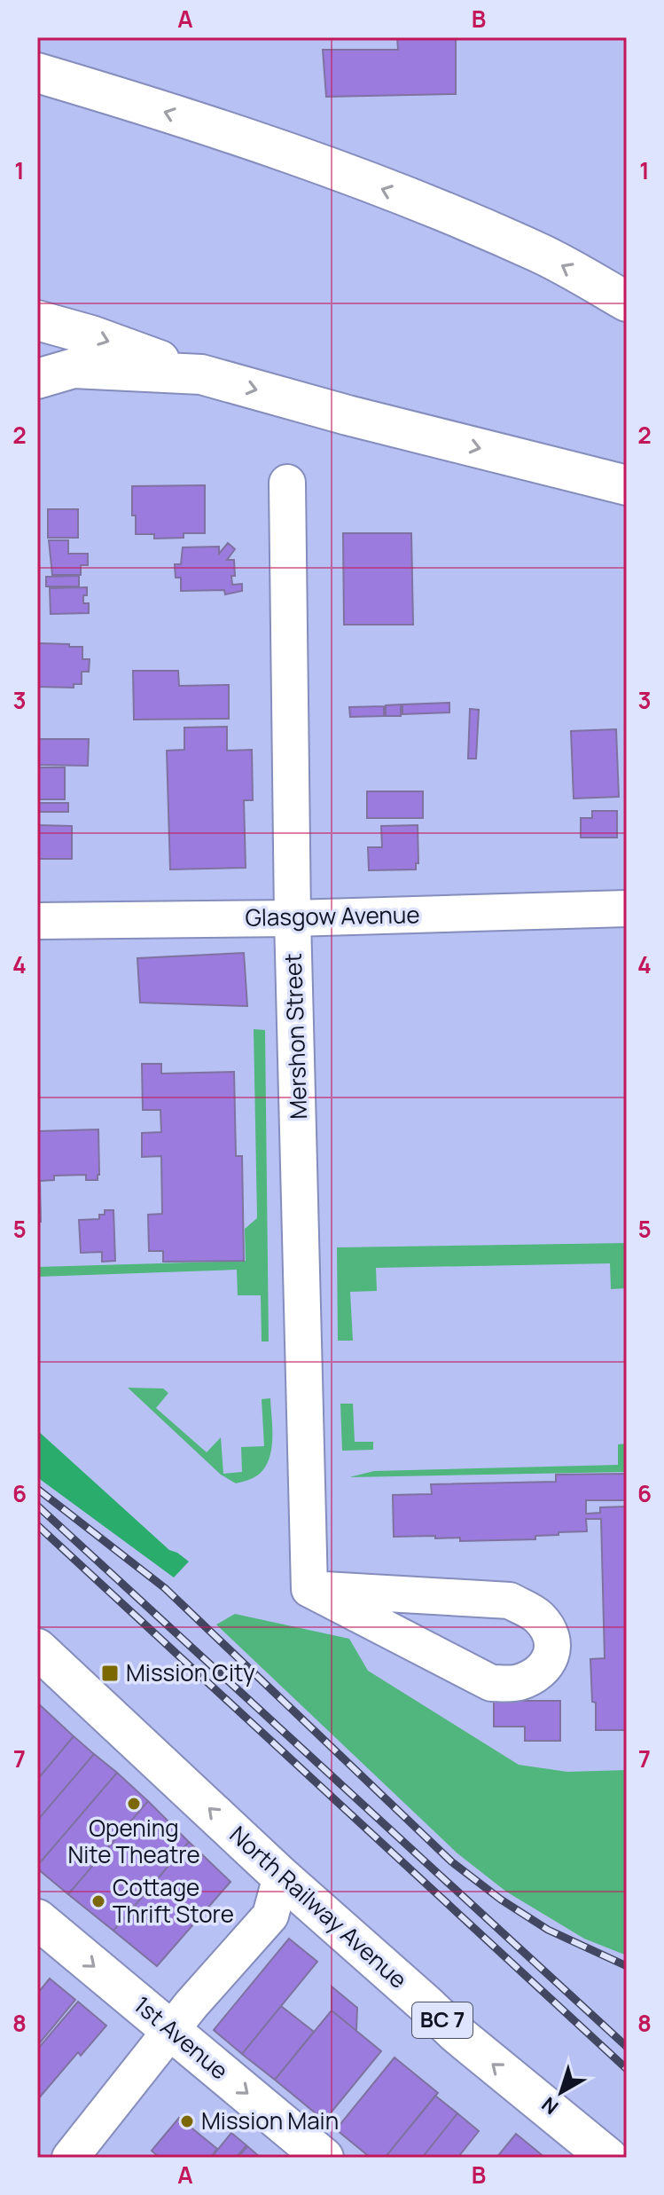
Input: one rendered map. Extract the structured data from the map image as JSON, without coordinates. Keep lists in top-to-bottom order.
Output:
{
  "streets": {
    "main road": ["North Railway Avenue", "BC 7", "1st Avenue"],
    "street": ["Glasgow Avenue", "Mershon Street"]
  },
  "crossings": [
    ["Glasgow Avenue", "Mershon Street"]
  ],
  "one_way": ["North Railway Avenue", "1st Avenue"],
  "places": {
    "transit": ["Mission City"],
    "other": ["Opening Nite Theatre", "Cottage Thrift Store", "Mission Main"]
  },
  "north": "bottom left",
  "grid": {
    "columns": ["A", "B"],
    "rows": [
      "1",
      "2",
      "3",
      "4",
      "5",
      "6",
      "7",
      "8"
    ]
  }
}
